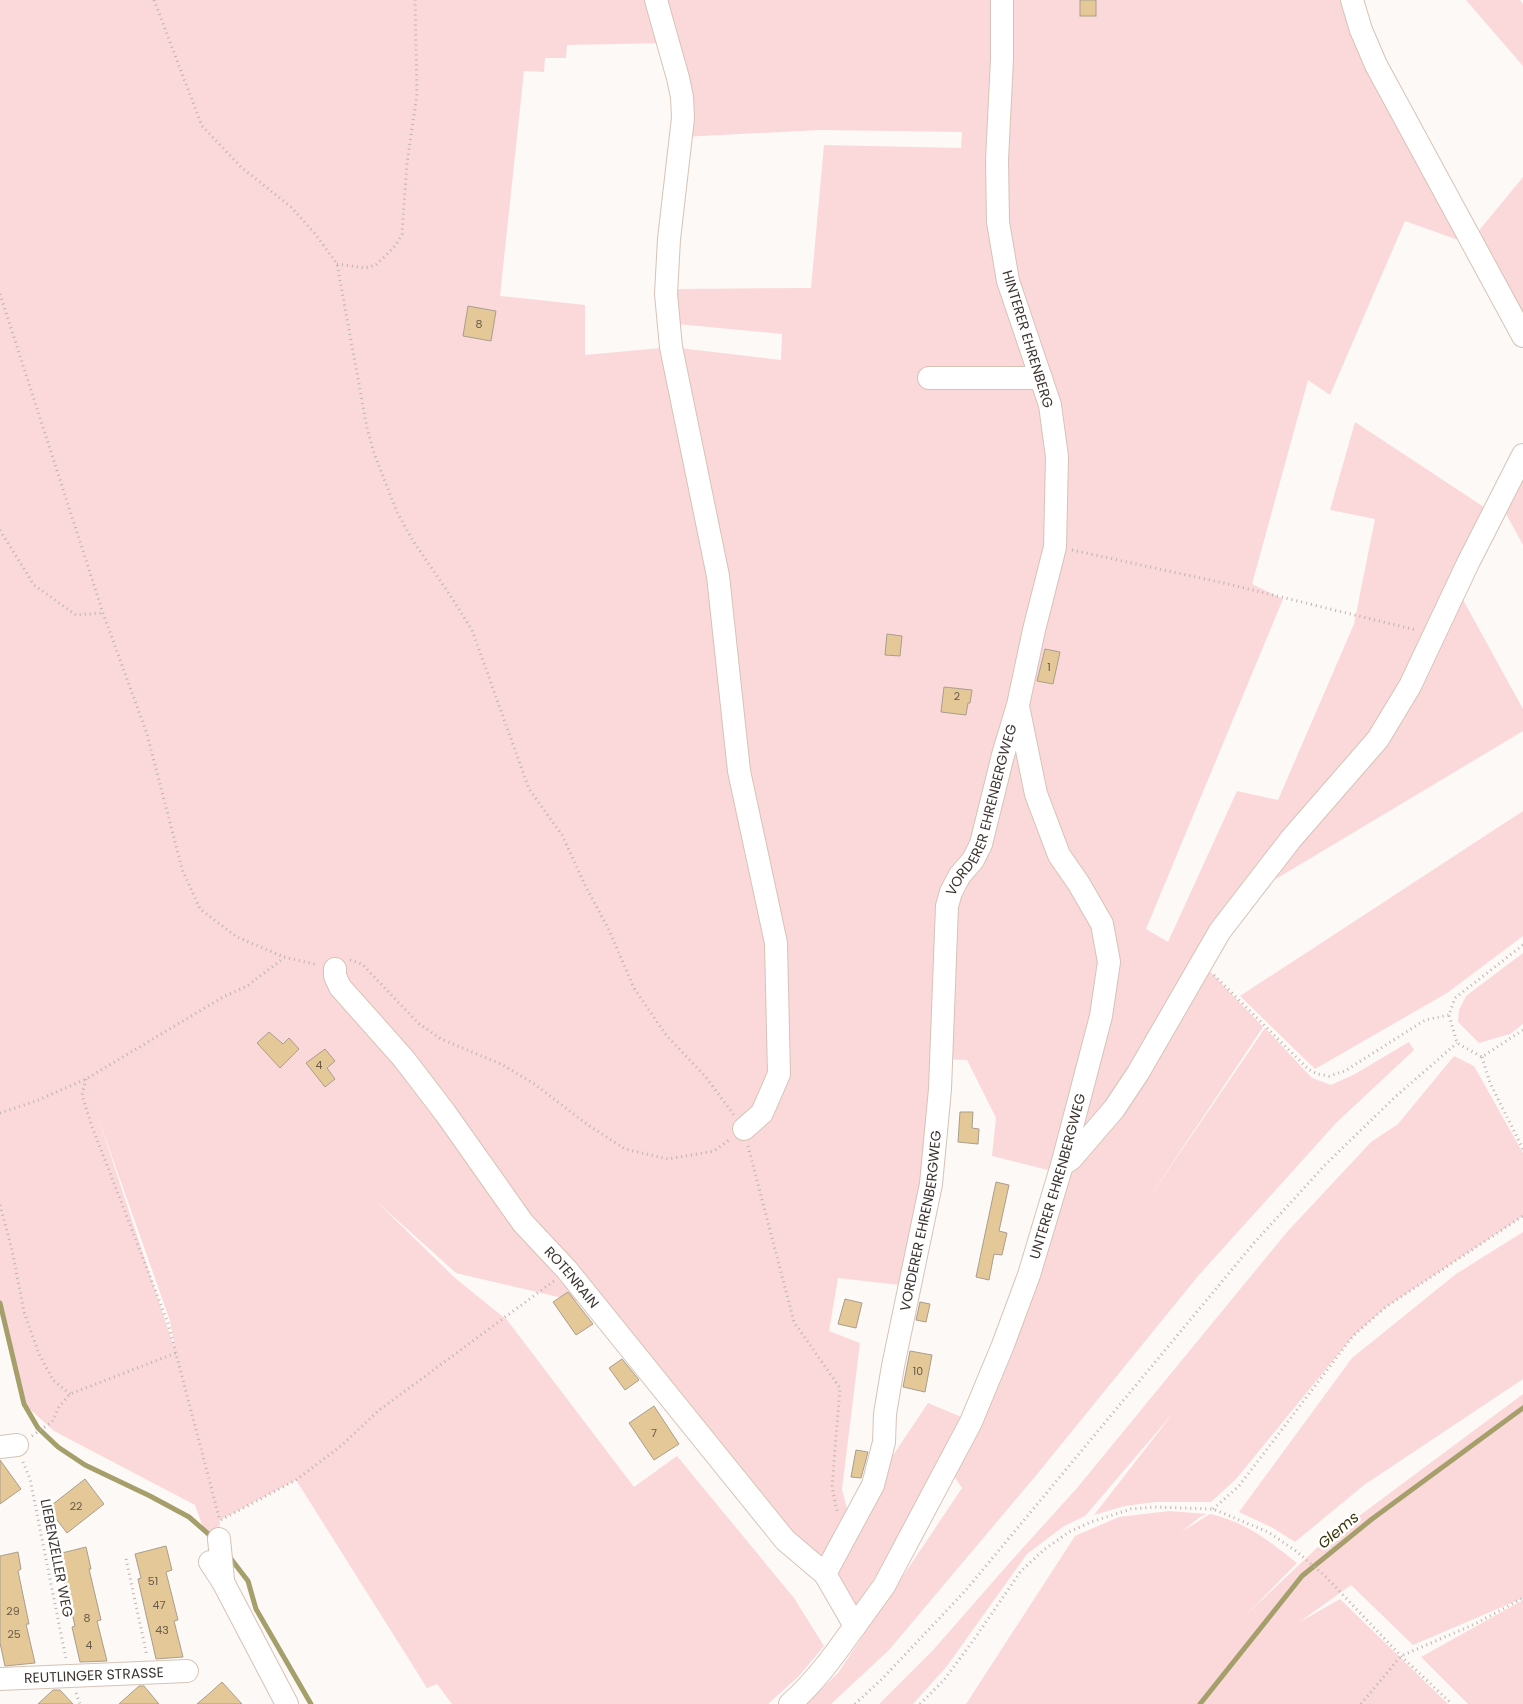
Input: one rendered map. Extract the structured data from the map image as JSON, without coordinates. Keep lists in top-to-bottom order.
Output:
{
  "streets": {
    "street": [
      "HINTERER EHRENBERG",
      "VORDERER EHRENBERGWEG",
      "UNTERER EHRENBERGWEG",
      "ROTENRAIN",
      "REUTLINGER STRASSE"
    ],
    "path": ["LIEBENZELLER WEG"]
  },
  "crossings": [
    ["HINTERER EHRENBERG", "VORDERER EHRENBERGWEG"],
    ["HINTERER EHRENBERG", "UNTERER EHRENBERGWEG"],
    ["VORDERER EHRENBERGWEG", "UNTERER EHRENBERGWEG"],
    ["VORDERER EHRENBERGWEG", "ROTENRAIN"],
    ["LIEBENZELLER WEG", "REUTLINGER STRASSE"]
  ],
  "water": ["Glems"],
  "house_numbers": [
    "8",
    "1",
    "2",
    "4",
    "10",
    "7",
    "22",
    "51",
    "47",
    "29",
    "8",
    "43",
    "25",
    "4"
  ]
}
